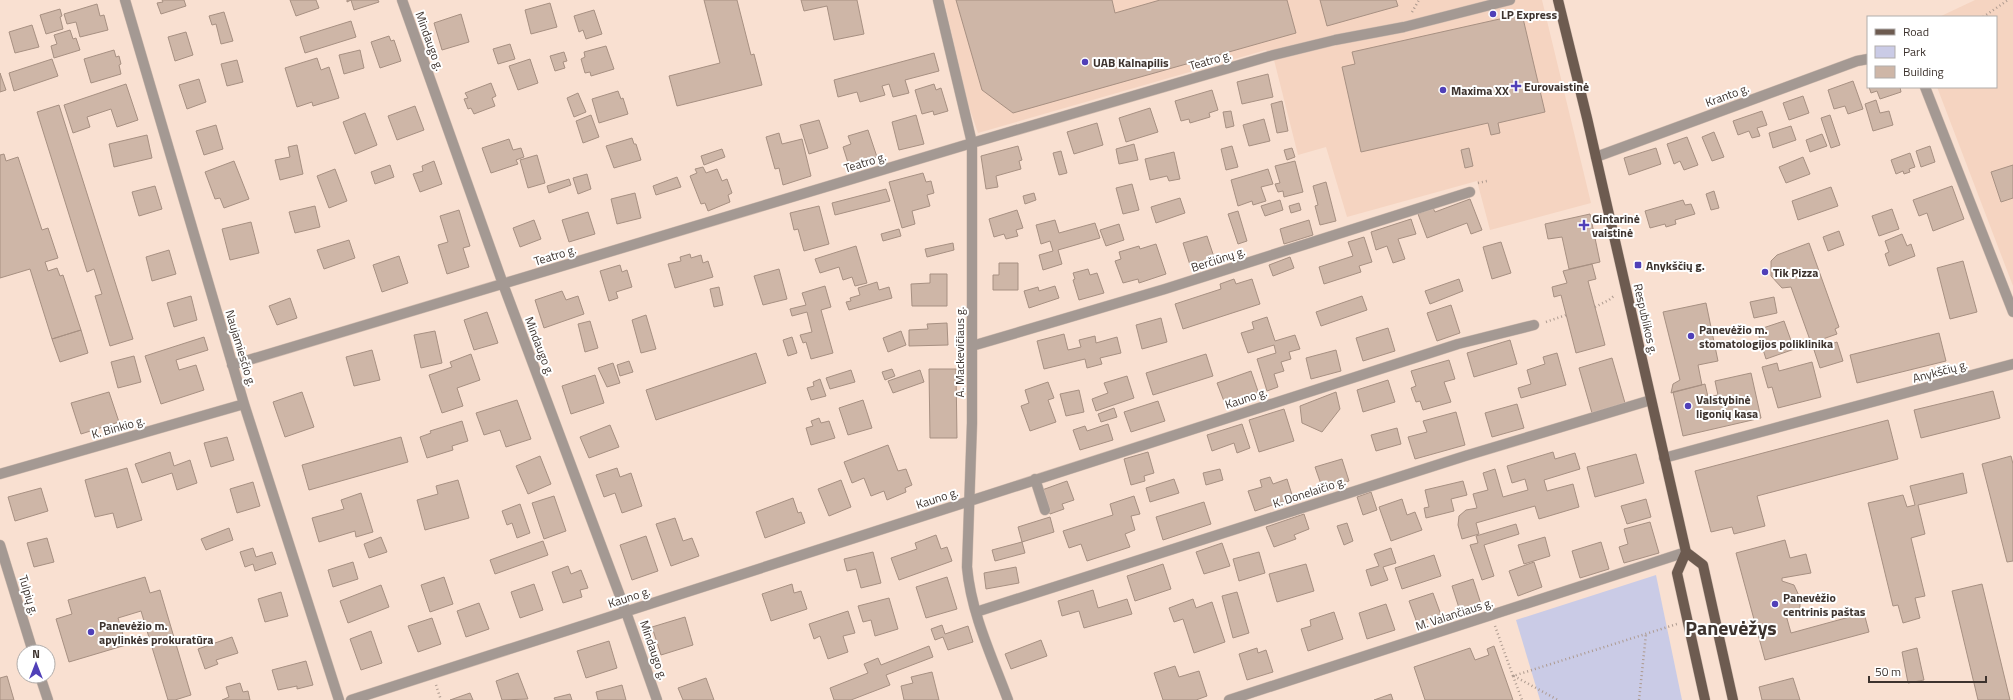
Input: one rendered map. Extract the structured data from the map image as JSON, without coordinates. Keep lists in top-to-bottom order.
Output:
{
  "streets": {
    "main road": ["Respublikos g."],
    "street": [
      "Mindaugo g.",
      "Teatro g.",
      "Kranto g.",
      "Berčiūnų g.",
      "Naujamiesčio g.",
      "A. Mackevičiaus g.",
      "Anykščių g.",
      "Kauno g.",
      "K. Binkio g.",
      "K. Donelaičio g.",
      "Tulpių g.",
      "M. Valančiaus g."
    ]
  },
  "crossings": [
    ["Mindaugo g.", "Teatro g."],
    ["Mindaugo g.", "Kauno g."],
    ["Teatro g.", "Naujamiesčio g."],
    ["Teatro g.", "A. Mackevičiaus g."],
    ["Kranto g.", "Respublikos g."],
    ["Berčiūnų g.", "A. Mackevičiaus g."],
    ["Respublikos g.", "Anykščių g."],
    ["Respublikos g.", "K. Donelaičio g."],
    ["Respublikos g.", "M. Valančiaus g."],
    ["Naujamiesčio g.", "K. Binkio g."],
    ["A. Mackevičiaus g.", "Kauno g."],
    ["A. Mackevičiaus g.", "K. Donelaičio g."]
  ],
  "districts": ["Panevėžys"],
  "places": {
    "other": [
      "LP Express",
      "UAB Kalnapilis",
      "Maxima XX",
      "Tik Pizza",
      "Panevėžio m. stomatologijos poliklinika",
      "Valstybinė ligonių kasa",
      "Panevėžio centrinis paštas",
      "Panevėžio m. apylinkės prokuratūra"
    ],
    "health": ["Eurovaistinė", "Gintarinė vaistinė"],
    "transit": ["Anykščių g."]
  },
  "legend": ["Road", "Park", "Building"],
  "scale_bar": "50 m",
  "north": "top"
}
